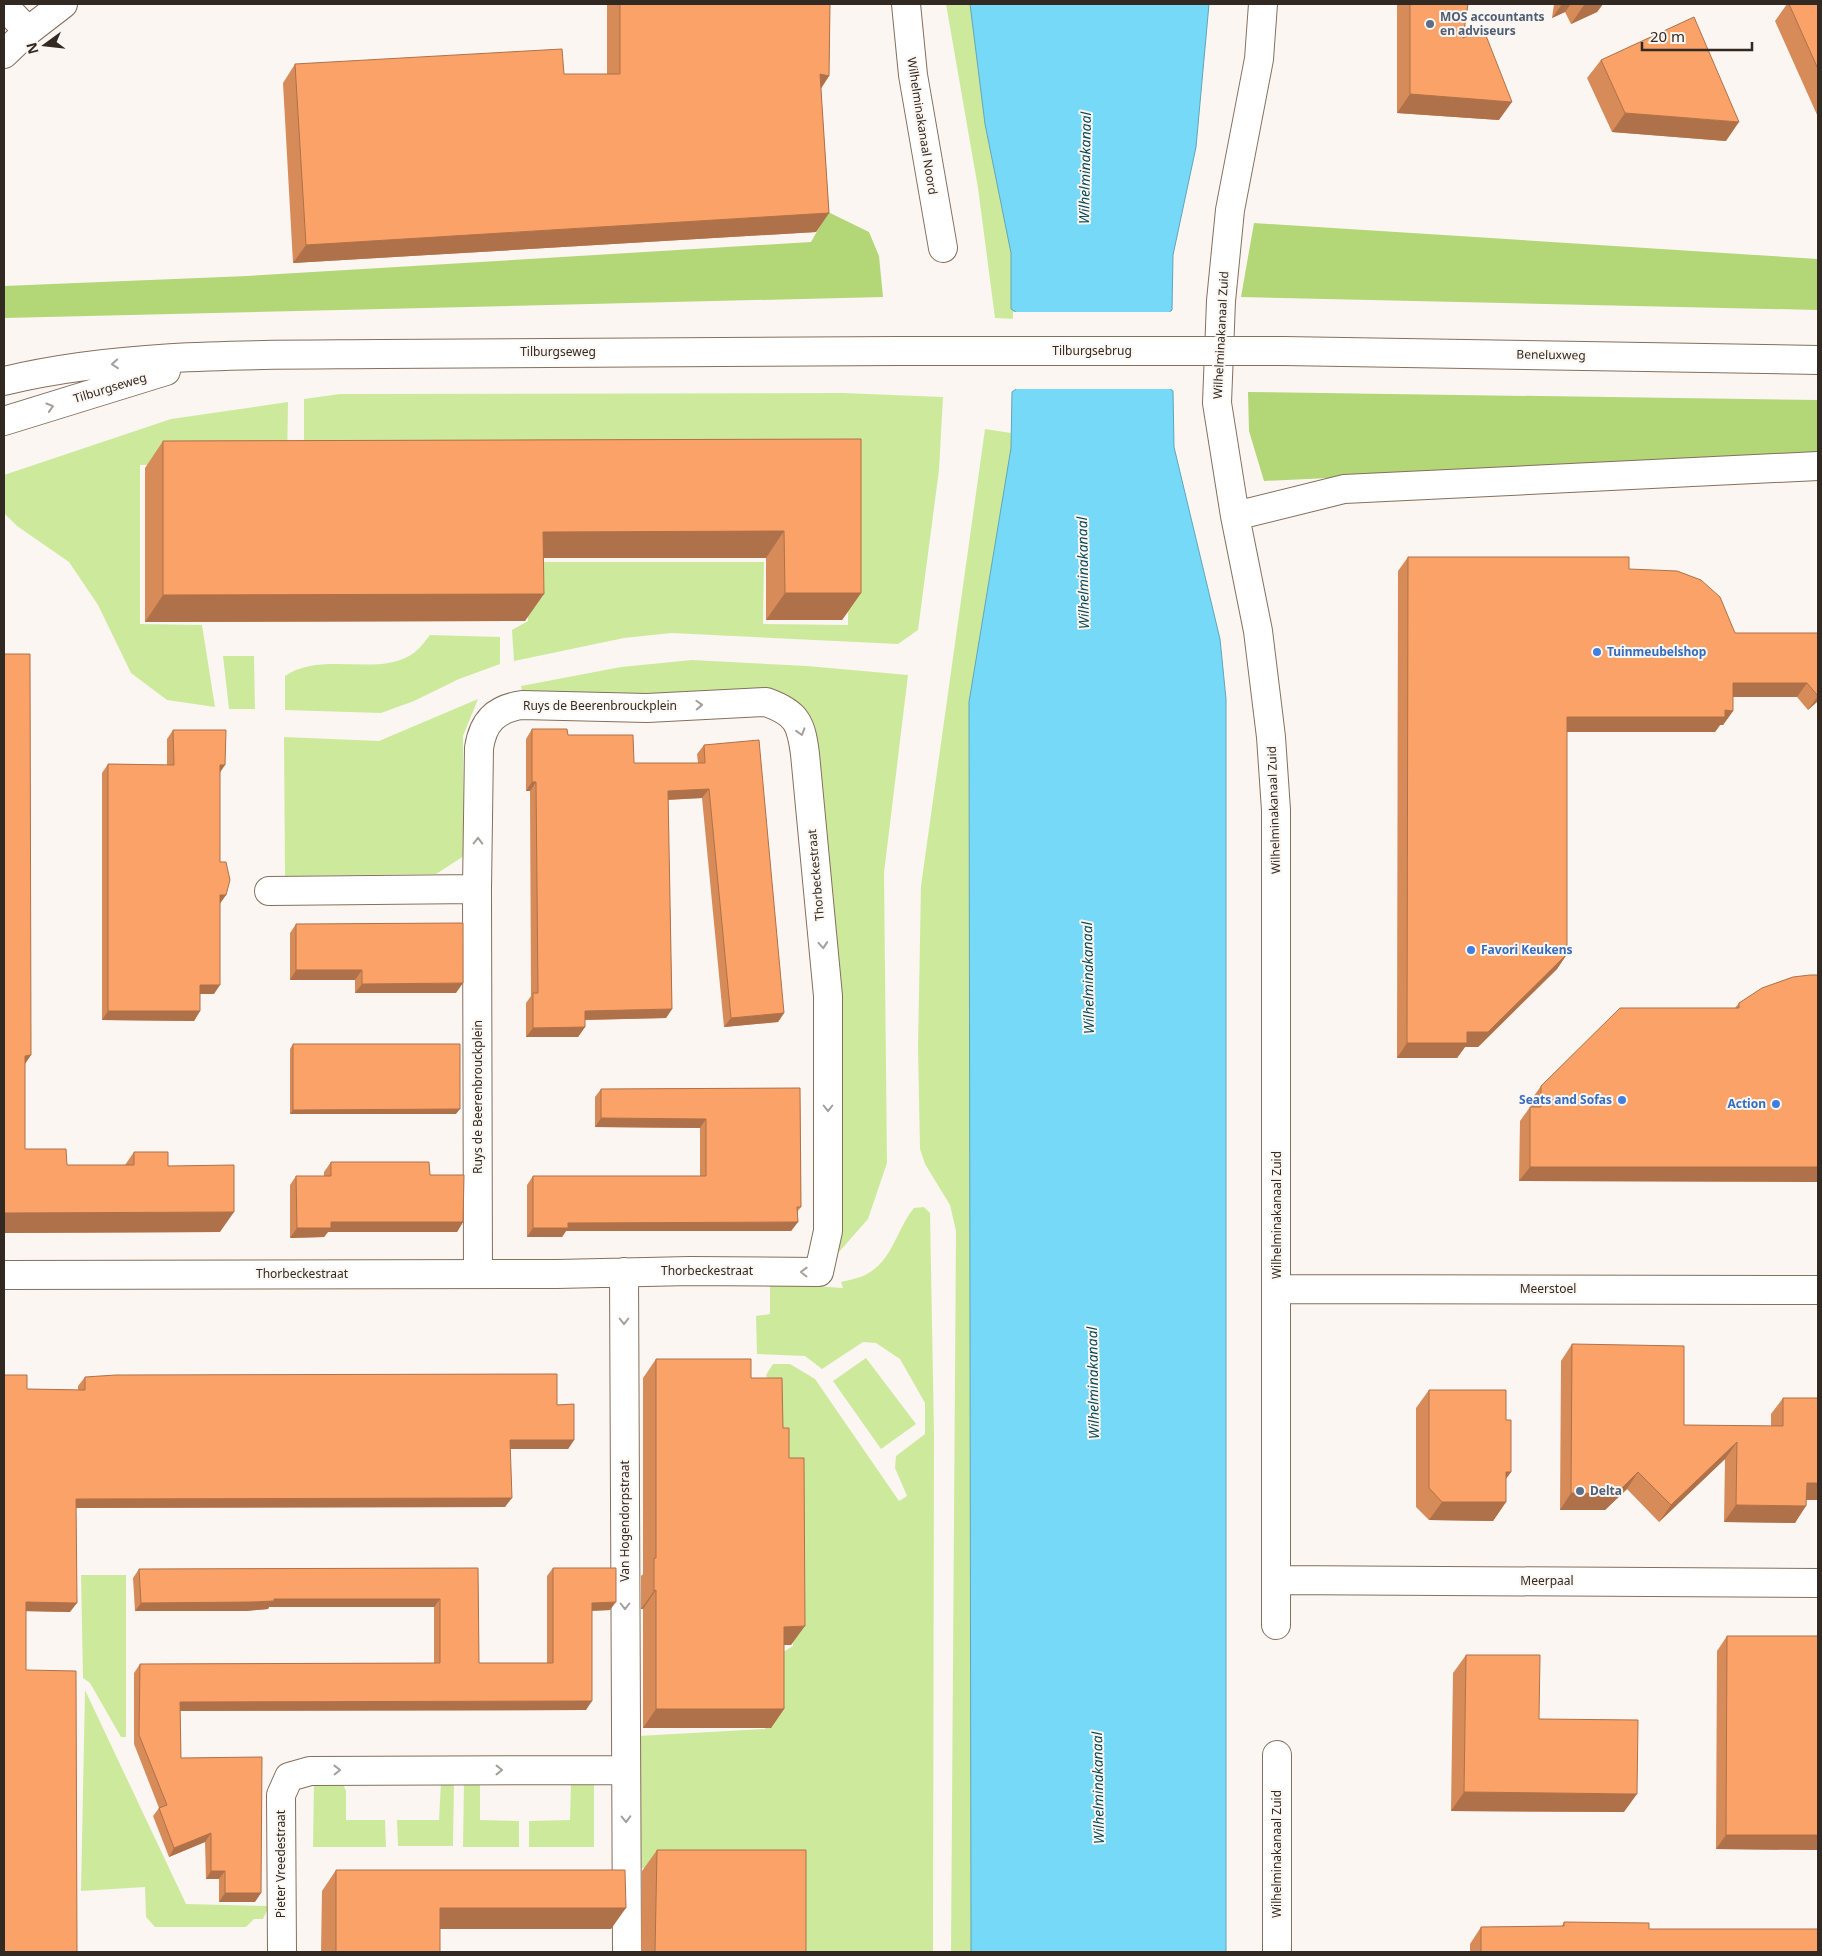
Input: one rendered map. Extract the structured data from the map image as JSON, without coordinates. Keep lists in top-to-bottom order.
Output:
{
  "streets": {
    "street": [
      "Wilhelminakanaal Noord",
      "Wilhelminakanaal Zuid",
      "Tilburgsebrug",
      "Tilburgseweg",
      "Beneluxweg",
      "Ruys de Beerenbrouckplein",
      "Thorbeckestraat",
      "Meerstoel",
      "Van Hogendorpstraat",
      "Meerpaal",
      "Pieter Vreedestraat"
    ]
  },
  "crossings": [
    ["Wilhelminakanaal Zuid", "Meerstoel"],
    ["Wilhelminakanaal Zuid", "Meerpaal"],
    ["Tilburgsebrug", "Tilburgseweg"],
    ["Tilburgsebrug", "Beneluxweg"],
    ["Ruys de Beerenbrouckplein", "Thorbeckestraat"],
    ["Thorbeckestraat", "Van Hogendorpstraat"],
    ["Van Hogendorpstraat", "Pieter Vreedestraat"]
  ],
  "one_way": ["Van Hogendorpstraat"],
  "water": ["Wilhelminakanaal"],
  "places": [
    "MOS accountants en adviseurs",
    "Tuinmeubelshop",
    "Favori Keukens",
    "Seats and Sofas",
    "Action",
    "Delta"
  ],
  "scale_bar": "20 m",
  "north": "left"
}
